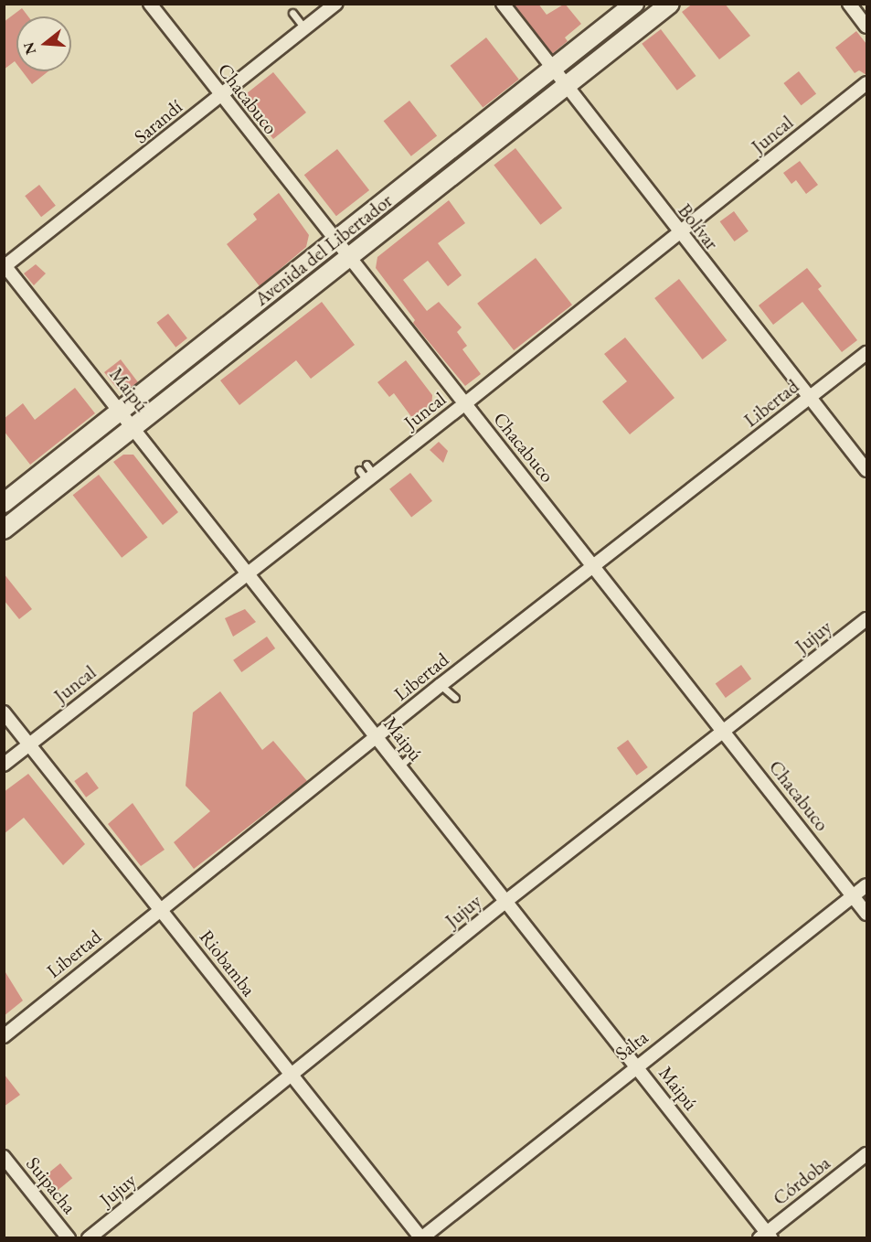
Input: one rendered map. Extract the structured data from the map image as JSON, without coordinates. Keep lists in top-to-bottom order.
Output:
{
  "streets": {
    "main road": ["Avenida del Libertador"],
    "street": [
      "Chacabuco",
      "Sarandí",
      "Juncal",
      "Bolívar",
      "Maipú",
      "Libertad",
      "Jujuy",
      "Riobamba",
      "Salta",
      "Córdoba",
      "Suipacha"
    ]
  },
  "crossings": [
    ["Chacabuco", "Sarandí"],
    ["Chacabuco", "Juncal"],
    ["Chacabuco", "Avenida del Libertador"],
    ["Chacabuco", "Libertad"],
    ["Chacabuco", "Jujuy"],
    ["Chacabuco", "Salta"],
    ["Sarandí", "Maipú"],
    ["Juncal", "Bolívar"],
    ["Juncal", "Maipú"],
    ["Juncal", "Riobamba"],
    ["Bolívar", "Avenida del Libertador"],
    ["Bolívar", "Libertad"],
    ["Avenida del Libertador", "Maipú"],
    ["Maipú", "Libertad"],
    ["Maipú", "Jujuy"],
    ["Maipú", "Salta"],
    ["Maipú", "Córdoba"],
    ["Libertad", "Riobamba"],
    ["Jujuy", "Riobamba"],
    ["Riobamba", "Salta"]
  ],
  "north": "left"
}
